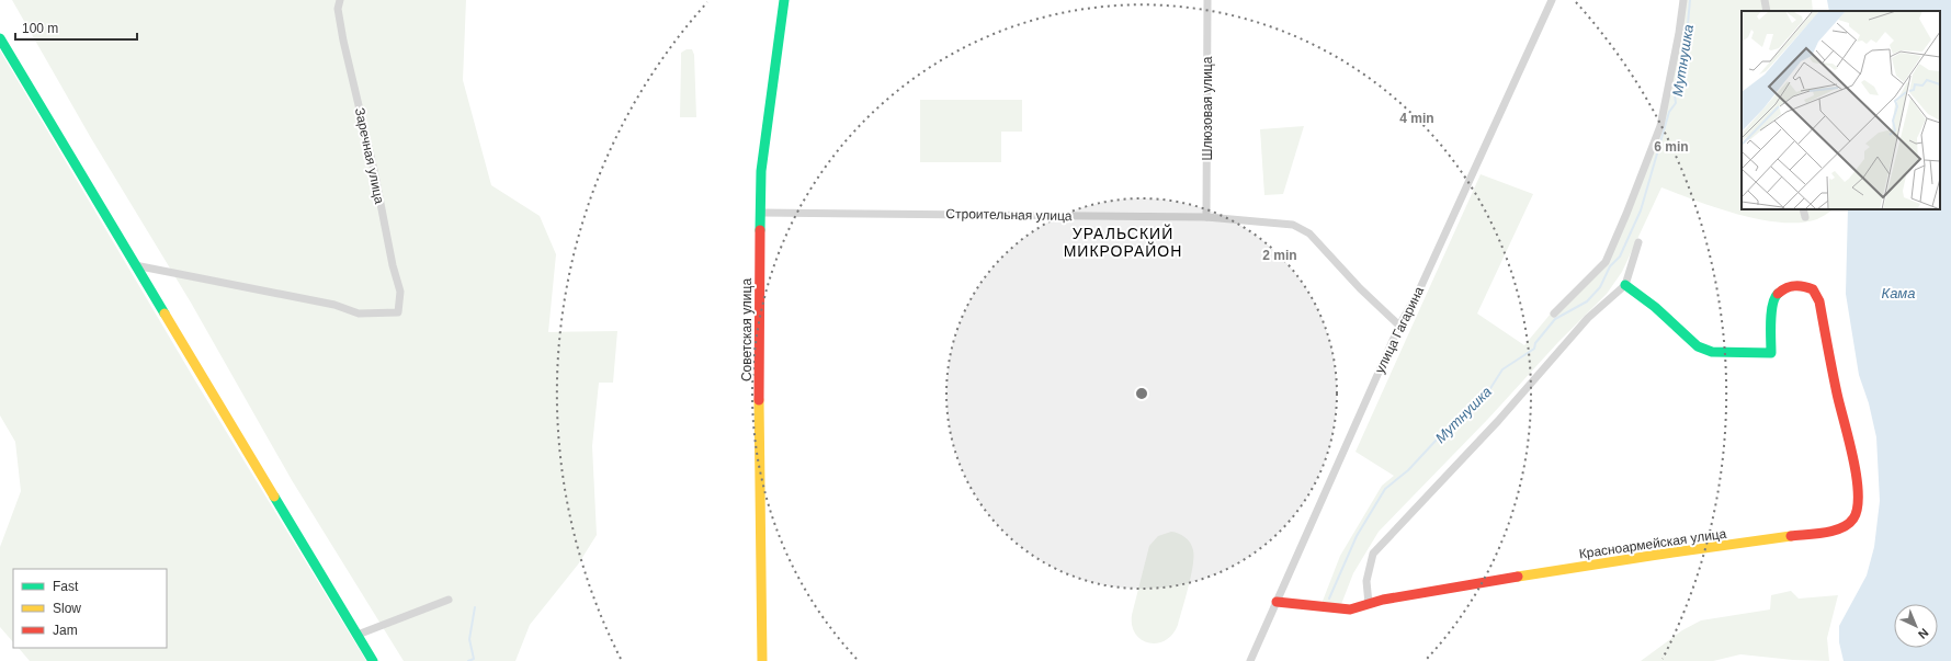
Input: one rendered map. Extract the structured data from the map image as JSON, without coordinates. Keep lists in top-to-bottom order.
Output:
{
  "streets": {
    "main road": ["Советская улица", "Красноармейская улица"],
    "street": [
      "Шлюзовая улица",
      "Заречная улица",
      "Строительная улица",
      "улица Гагарина"
    ]
  },
  "crossings": [
    ["Шлюзовая улица", "Строительная улица"],
    ["Строительная улица", "Советская улица"],
    ["Строительная улица", "улица Гагарина"]
  ],
  "districts": ["УРАЛЬСКИЙ МИКРОРАЙОН"],
  "water": ["Мутнушка", "Кама"],
  "legend": ["Fast", "Slow", "Jam"],
  "scale_bar": "100 m",
  "north": "bottom right",
  "rings": ["4 min", "6 min", "2 min"]
}
